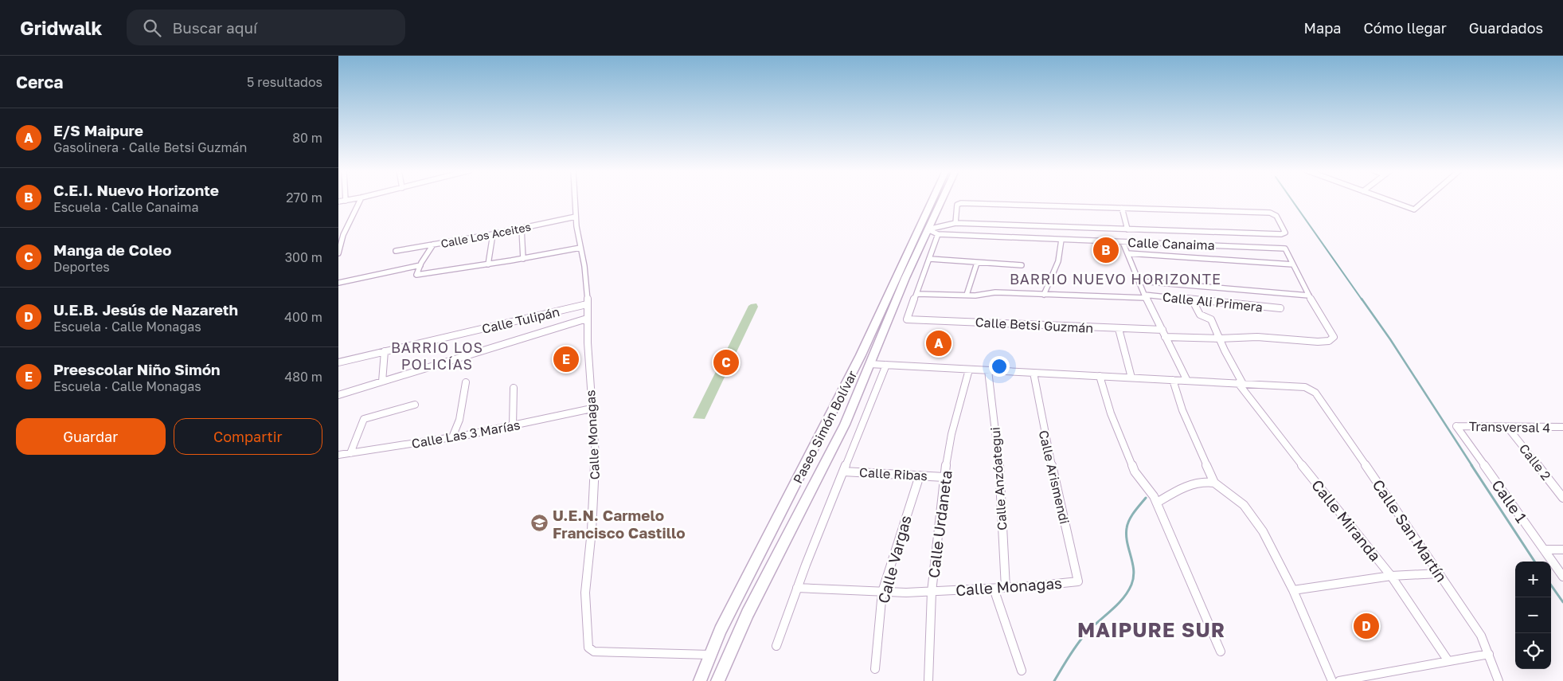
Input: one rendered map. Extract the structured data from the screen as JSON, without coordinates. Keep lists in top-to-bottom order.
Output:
{
  "streets": {
    "main road": ["Paseo Simón Bolívar"],
    "street": [
      "Calle Los Aceites",
      "Calle Canaima",
      "Calle Ali Primera",
      "Calle Tulipán",
      "Calle Betsi Guzmán",
      "Transversal 4",
      "Calle Las 3 Marías",
      "Calle Monagas",
      "Calle 2",
      "Calle Ribas",
      "Calle Arismendi",
      "Calle Anzóategui",
      "Calle 1",
      "Calle Miranda",
      "Calle Urdaneta",
      "Calle San Martín",
      "Calle Vargas"
    ]
  },
  "crossings": [
    ["Calle Los Aceites", "Calle Monagas"],
    ["Calle Ali Primera", "Calle Betsi Guzmán"],
    ["Calle Ali Primera", "Calle Miranda"],
    ["Calle Tulipán", "Calle Monagas"],
    ["Paseo Simón Bolívar", "Calle Monagas"],
    ["Transversal 4", "Calle 2"],
    ["Transversal 4", "Calle 1"],
    ["Calle Las 3 Marías", "Calle Monagas"],
    ["Calle Monagas", "Calle Arismendi"],
    ["Calle Monagas", "Calle Anzóategui"],
    ["Calle Monagas", "Calle Urdaneta"],
    ["Calle Monagas", "Calle Vargas"],
    ["Calle Ribas", "Calle Urdaneta"],
    ["Calle Ribas", "Calle Vargas"],
    ["Calle Miranda", "Calle San Martín"]
  ],
  "districts": ["BARRIO NUEVO HORIZONTE", "BARRIO LOS POLICÍAS", "MAIPURE SUR"],
  "places": {
    "school or university": ["U.E.N. Carmelo Francisco Castillo"]
  },
  "page": {
    "header": "Gridwalk",
    "search": "Buscar aquí",
    "nav": ["Mapa", "Cómo llegar", "Guardados"],
    "heading": ["Cerca", "5 resultados"],
    "list": [
      {
        "mark": "A",
        "name": "E/S Maipure",
        "note": "Gasolinera · Calle Betsi Guzmán",
        "value": "80 m"
      },
      {
        "mark": "B",
        "name": "C.E.I. Nuevo Horizonte",
        "note": "Escuela · Calle Canaima",
        "value": "270 m"
      },
      {
        "mark": "C",
        "name": "Manga de Coleo",
        "note": "Deportes",
        "value": "300 m"
      },
      {
        "mark": "D",
        "name": "U.E.B. Jesús de Nazareth",
        "note": "Escuela · Calle Monagas",
        "value": "400 m"
      },
      {
        "mark": "E",
        "name": "Preescolar Niño Simón",
        "note": "Escuela · Calle Monagas",
        "value": "480 m"
      }
    ],
    "pins": [
      "B",
      "A",
      "E",
      "C",
      "D"
    ],
    "buttons": ["Guardar", "Compartir"],
    "map_buttons": ["+", "−"]
  }
}
